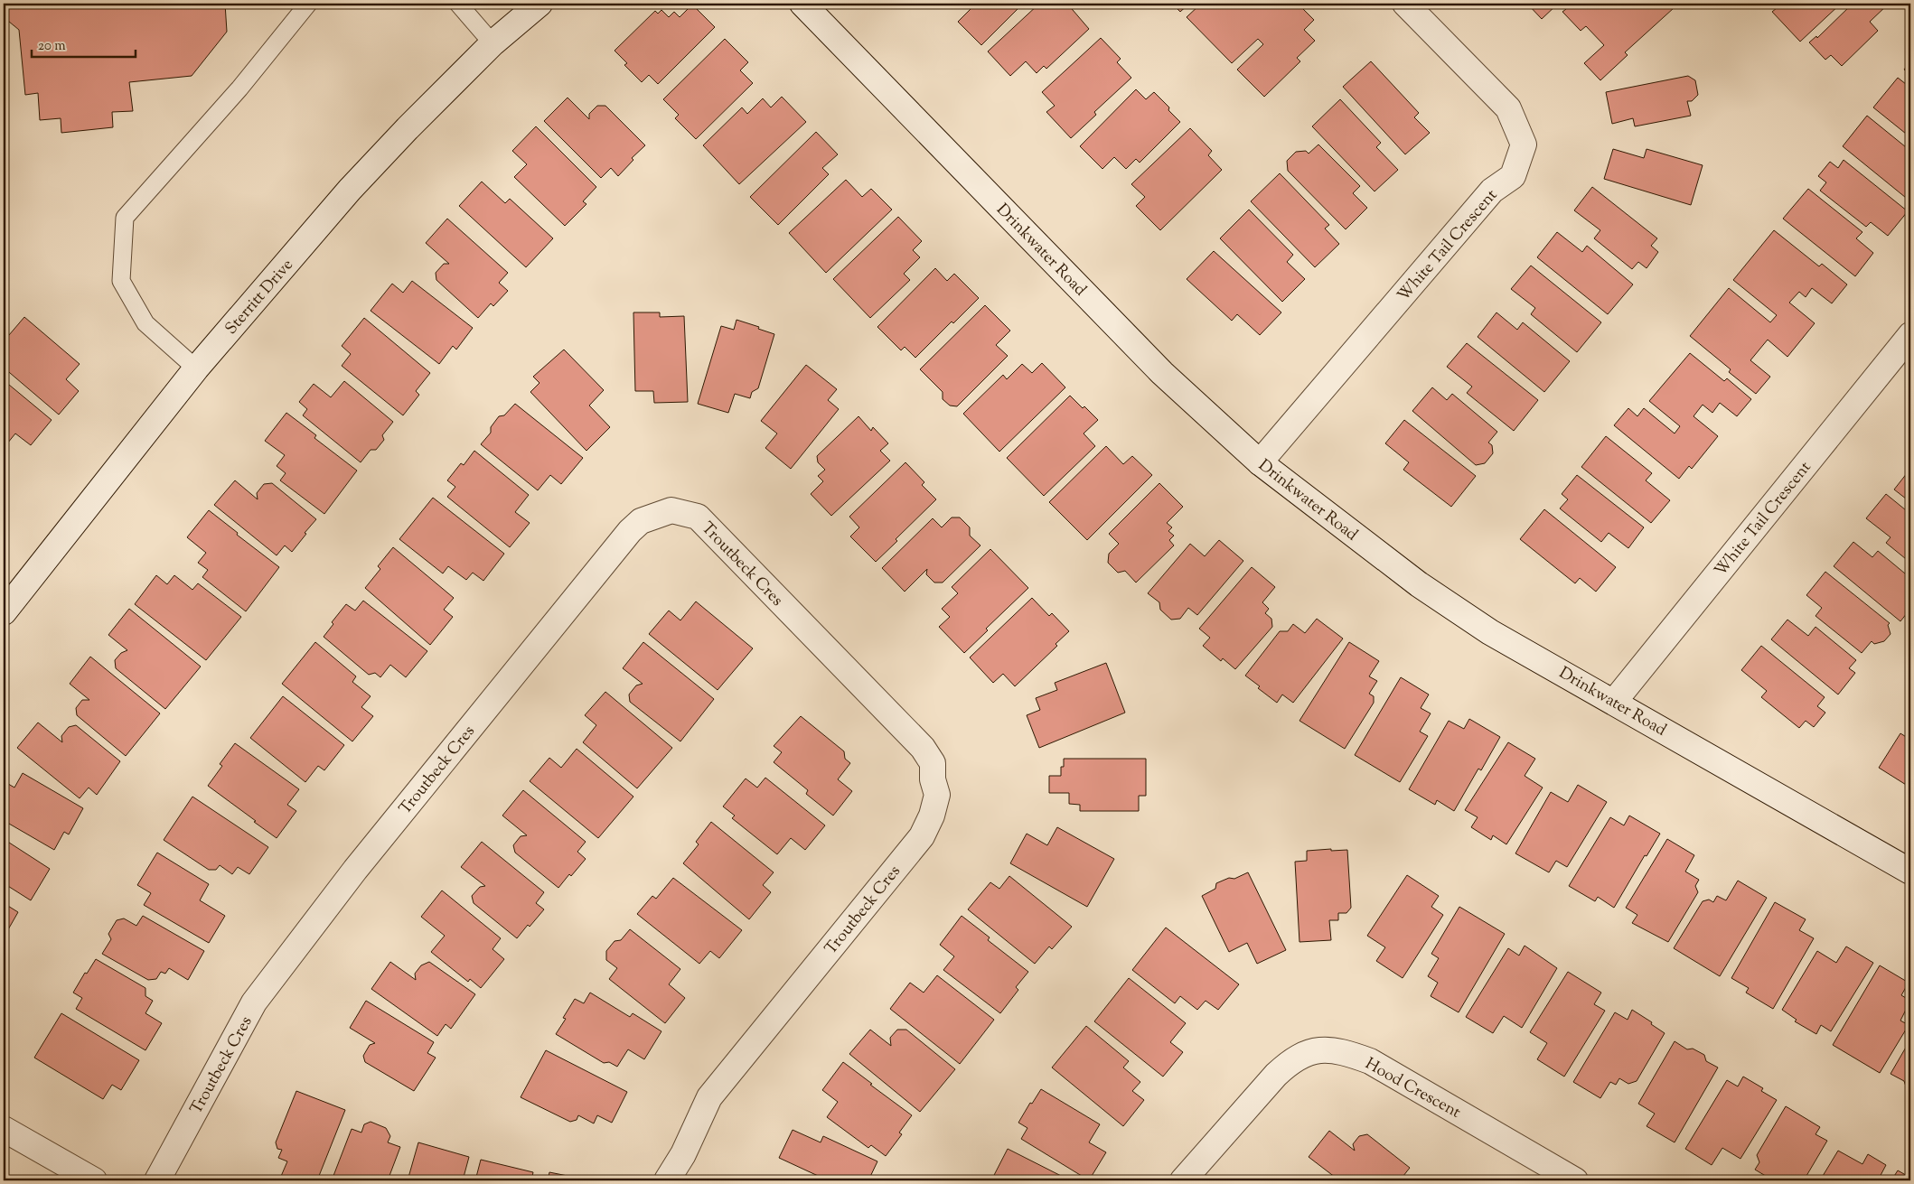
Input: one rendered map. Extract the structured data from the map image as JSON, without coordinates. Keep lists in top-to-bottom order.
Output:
{
  "streets": {
    "street": [
      "White Tail Crescent",
      "Drinkwater Road",
      "Sterritt Drive",
      "Troutbeck Cres",
      "Hood Crescent"
    ]
  },
  "crossings": [
    ["White Tail Crescent", "Drinkwater Road"]
  ],
  "scale_bar": "20 m"
}
